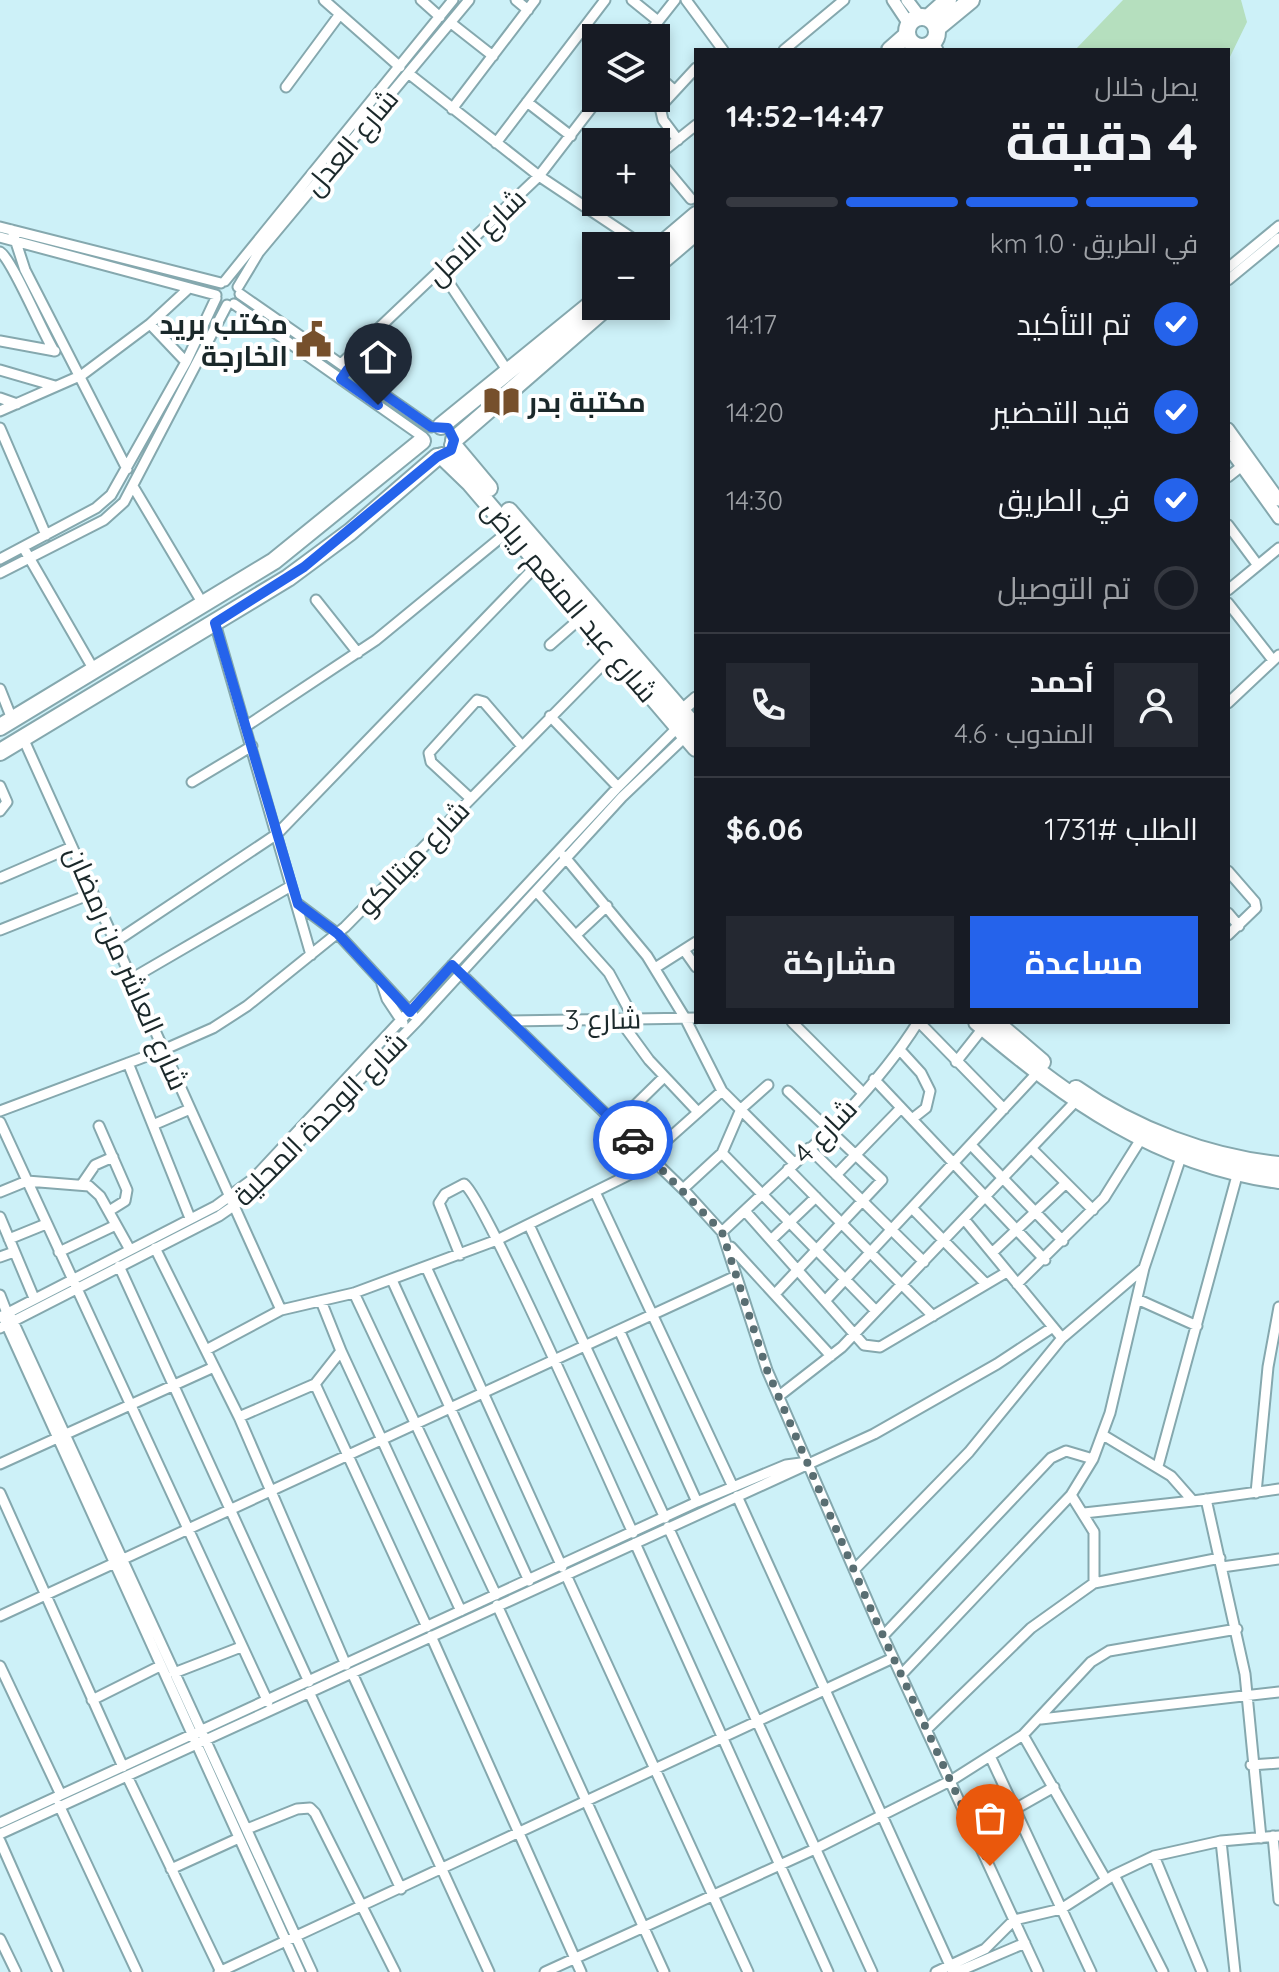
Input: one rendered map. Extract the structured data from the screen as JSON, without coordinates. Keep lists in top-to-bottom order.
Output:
{
  "streets": {
    "highway": ["شارع عبد المنعم رياض"],
    "street": [
      "شارع العدل",
      "شارع الامل",
      "شارع ميتالكو",
      "شارع العاشر من رمضان",
      "شارع 3",
      "شارع الوحدة المحلية",
      "شارع 4"
    ]
  },
  "crossings": [
    ["شارع عبد المنعم رياض", "شارع ميتالكو"],
    ["شارع عبد المنعم رياض", "شارع الوحدة المحلية"],
    ["شارع ميتالكو", "شارع العاشر من رمضان"],
    ["شارع العاشر من رمضان", "شارع الوحدة المحلية"]
  ],
  "places": {
    "public building": ["مكتب بريد الخارجة"],
    "library": ["مكتبة بدر"]
  },
  "page": {
    "map_buttons": ["+", "−"],
    "heading": ["4 دقيقة", "يصل خلال", "14:47–14:52"],
    "panel": [
      "أحمد",
      "المندوب · 4.6",
      "الطلب #1731",
      "$6.06"
    ],
    "bar": "في الطريق · 1.0 km",
    "list": [
      ["تم التأكيد", "14:17"],
      ["قيد التحضير", "14:20"],
      ["في الطريق", "14:30"],
      "تم التوصيل"
    ],
    "buttons": ["مساعدة", "مشاركة"]
  }
}
